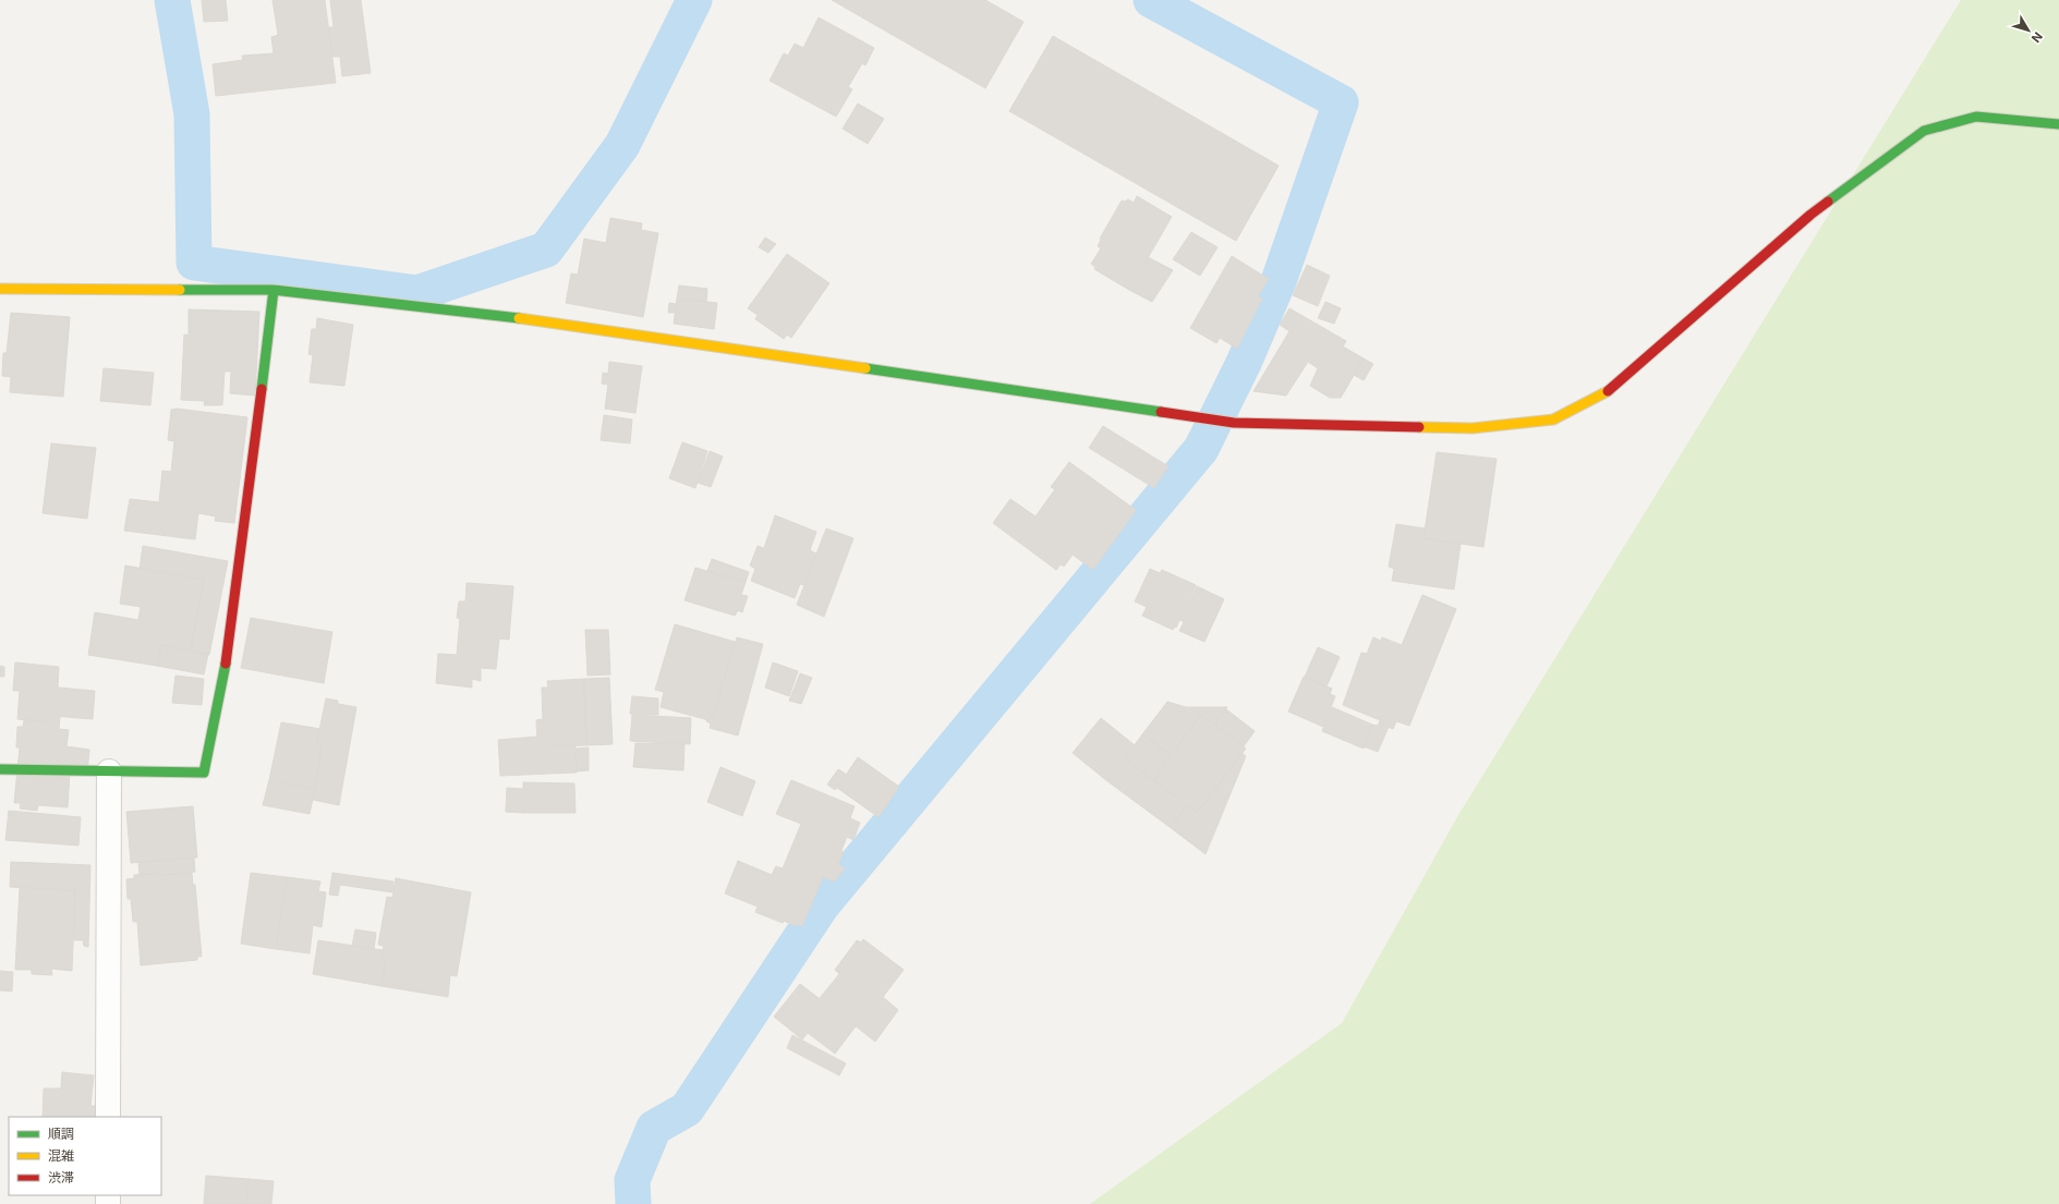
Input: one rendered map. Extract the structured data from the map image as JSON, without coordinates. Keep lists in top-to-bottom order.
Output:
{
  "legend": ["順調", "混雑", "渋滞"],
  "north": "bottom right"
}
